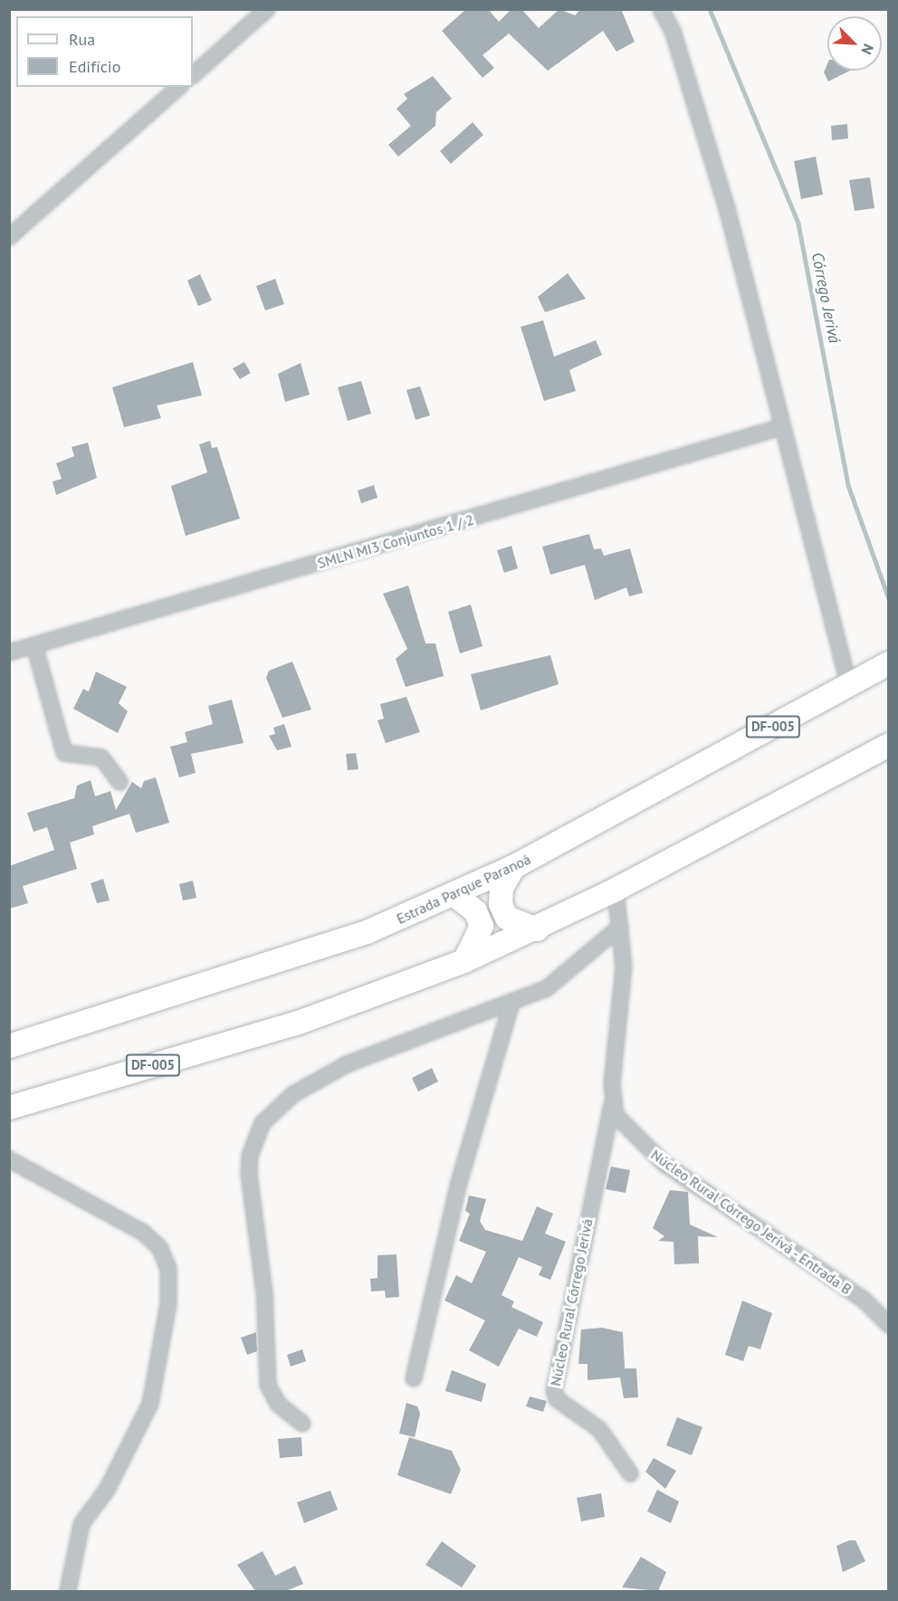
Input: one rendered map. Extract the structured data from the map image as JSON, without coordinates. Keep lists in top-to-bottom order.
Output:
{
  "streets": {
    "main road": ["DF-005", "Estrada Parque Paranoá"],
    "street": ["SMLN MI3 Conjuntos 1 / 2", "Núcleo Rural Córrego Jerivá - Entrada B", "Núcleo Rural Córrego Jerivá"]
  },
  "crossings": [
    ["DF-005", "Núcleo Rural Córrego Jerivá - Entrada B"],
    ["Núcleo Rural Córrego Jerivá - Entrada B", "Núcleo Rural Córrego Jerivá"]
  ],
  "water": ["Córrego Jerivá"],
  "legend": ["Rua", "Edifício"],
  "north": "bottom right"
}
